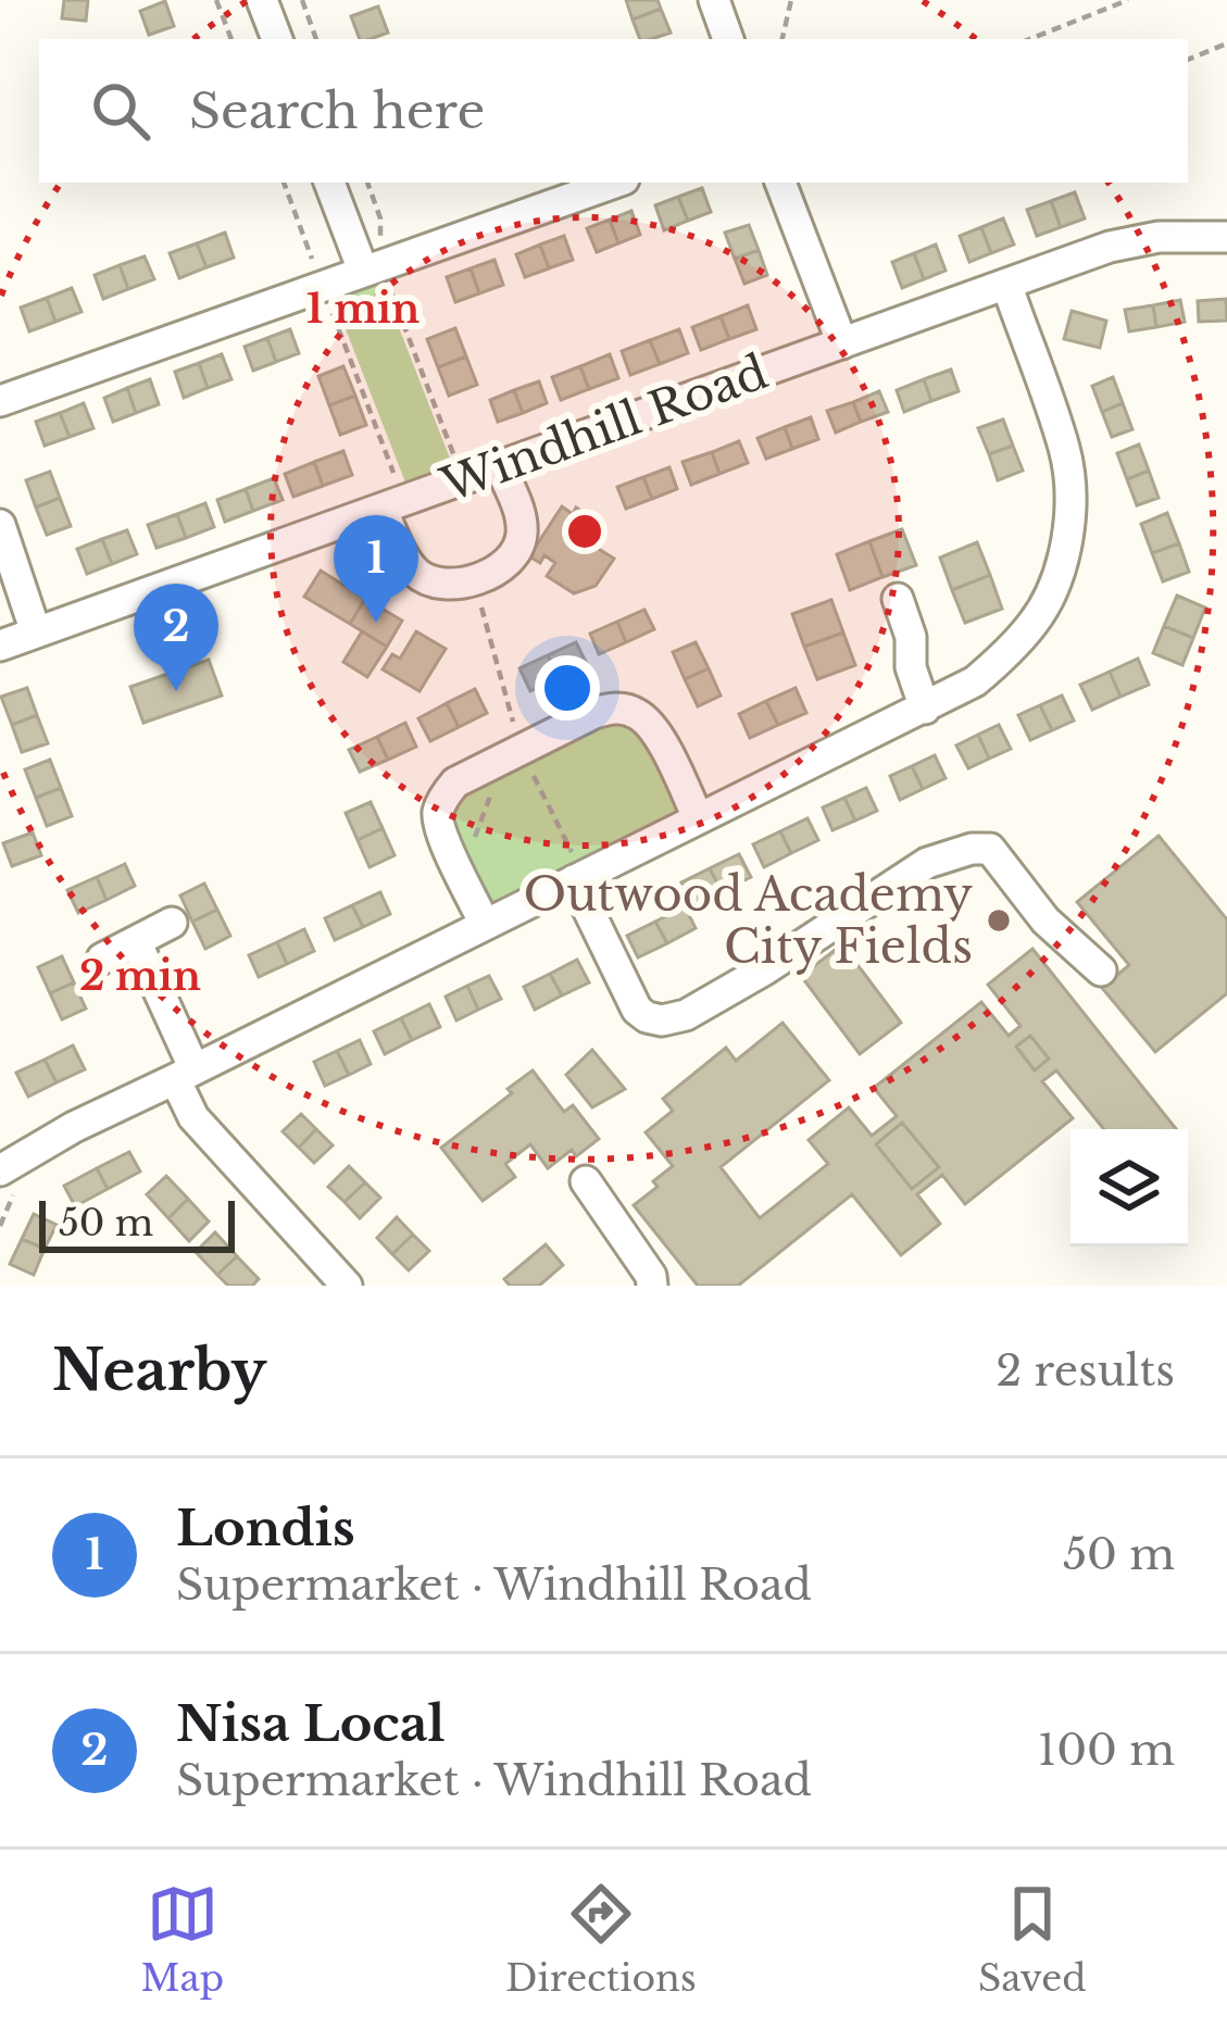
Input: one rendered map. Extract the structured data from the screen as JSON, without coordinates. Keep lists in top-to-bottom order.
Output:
{
  "streets": {
    "street": ["Windhill Road"]
  },
  "places": ["Outwood Academy City Fields"],
  "scale_bar": "50 m",
  "page": {
    "search": "Search here",
    "pins": ["1", "2"],
    "scale": "50 m",
    "heading": ["Nearby", "2 results"],
    "list": [
      {
        "mark": "1",
        "name": "Londis",
        "note": "Supermarket · Windhill Road",
        "value": "50 m"
      },
      {
        "mark": "2",
        "name": "Nisa Local",
        "note": "Supermarket · Windhill Road",
        "value": "100 m"
      }
    ],
    "nav": ["Map", "Directions", "Saved"]
  },
  "rings": ["1 min", "2 min"]
}
